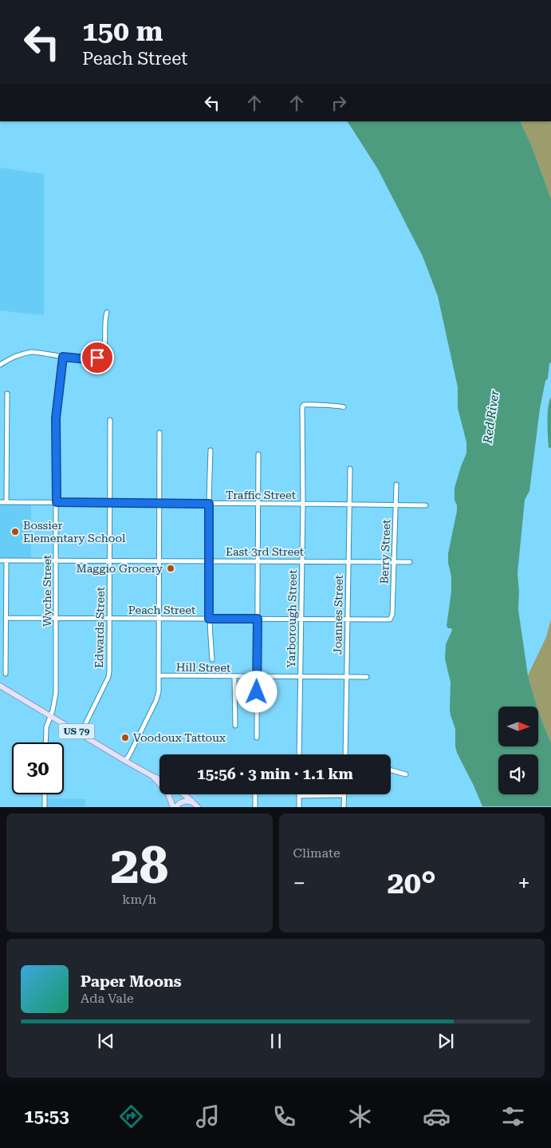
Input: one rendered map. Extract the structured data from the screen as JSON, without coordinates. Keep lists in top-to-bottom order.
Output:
{
  "streets": {
    "main road": ["US 79"],
    "street": [
      "Traffic Street",
      "East 3rd Street",
      "Berry Street",
      "Wyche Street",
      "Peach Street",
      "Joannes Street",
      "Yarborough Street",
      "Edwards Street",
      "Hill Street"
    ]
  },
  "crossings": [
    ["Traffic Street", "Berry Street"],
    ["Traffic Street", "Wyche Street"],
    ["Traffic Street", "Joannes Street"],
    ["Traffic Street", "Yarborough Street"],
    ["Traffic Street", "Edwards Street"],
    ["East 3rd Street", "Berry Street"],
    ["East 3rd Street", "Wyche Street"],
    ["East 3rd Street", "Joannes Street"],
    ["East 3rd Street", "Yarborough Street"],
    ["East 3rd Street", "Edwards Street"],
    ["Berry Street", "Peach Street"],
    ["Wyche Street", "Peach Street"],
    ["Wyche Street", "US 79"],
    ["Peach Street", "Joannes Street"],
    ["Peach Street", "Yarborough Street"],
    ["Peach Street", "Edwards Street"],
    ["Joannes Street", "Hill Street"],
    ["Yarborough Street", "Hill Street"],
    ["Edwards Street", "US 79"]
  ],
  "water": ["Red River"],
  "places": ["Bossier Elementary School", "Maggio Grocery", "Voodoux Tattoux"],
  "north": "right",
  "page": {
    "turn": ["150 m", "Peach Street"],
    "limit": "30",
    "trip": "15:56 · 3 min · 1.1 km",
    "tile": [
      ["28", "km/h"],
      "Climate"
    ],
    "heat": ["−", "20°", "+"],
    "song": ["Paper Moons", "Ada Vale"],
    "tabs": "15:53"
  }
}
